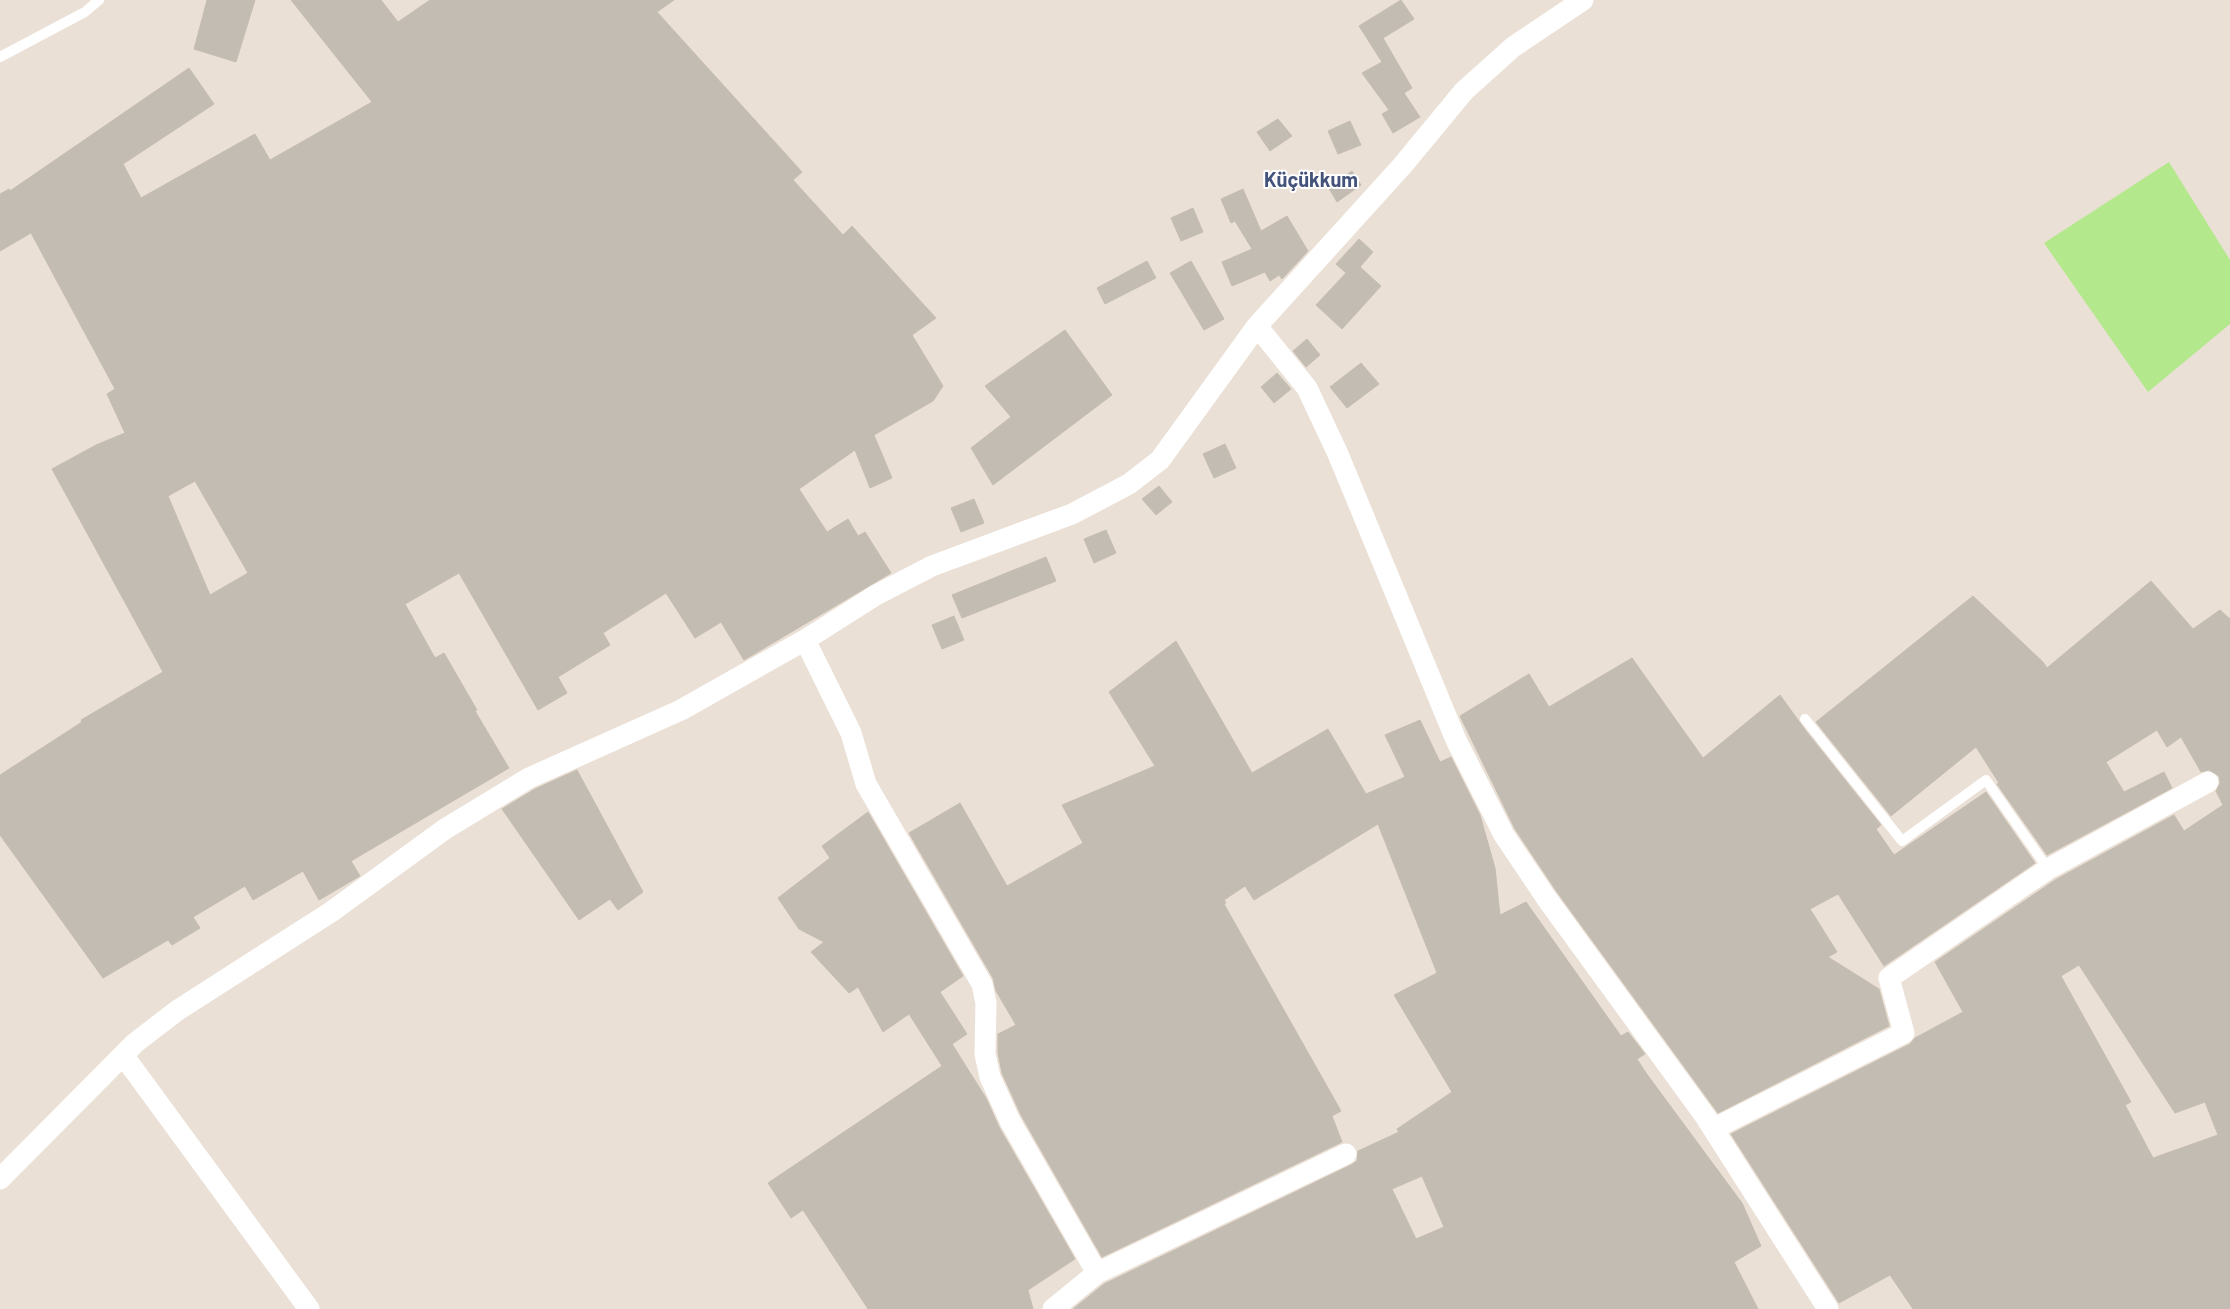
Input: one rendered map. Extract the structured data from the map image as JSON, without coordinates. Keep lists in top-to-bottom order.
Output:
{
  "districts": ["Küçükkum"]
}
